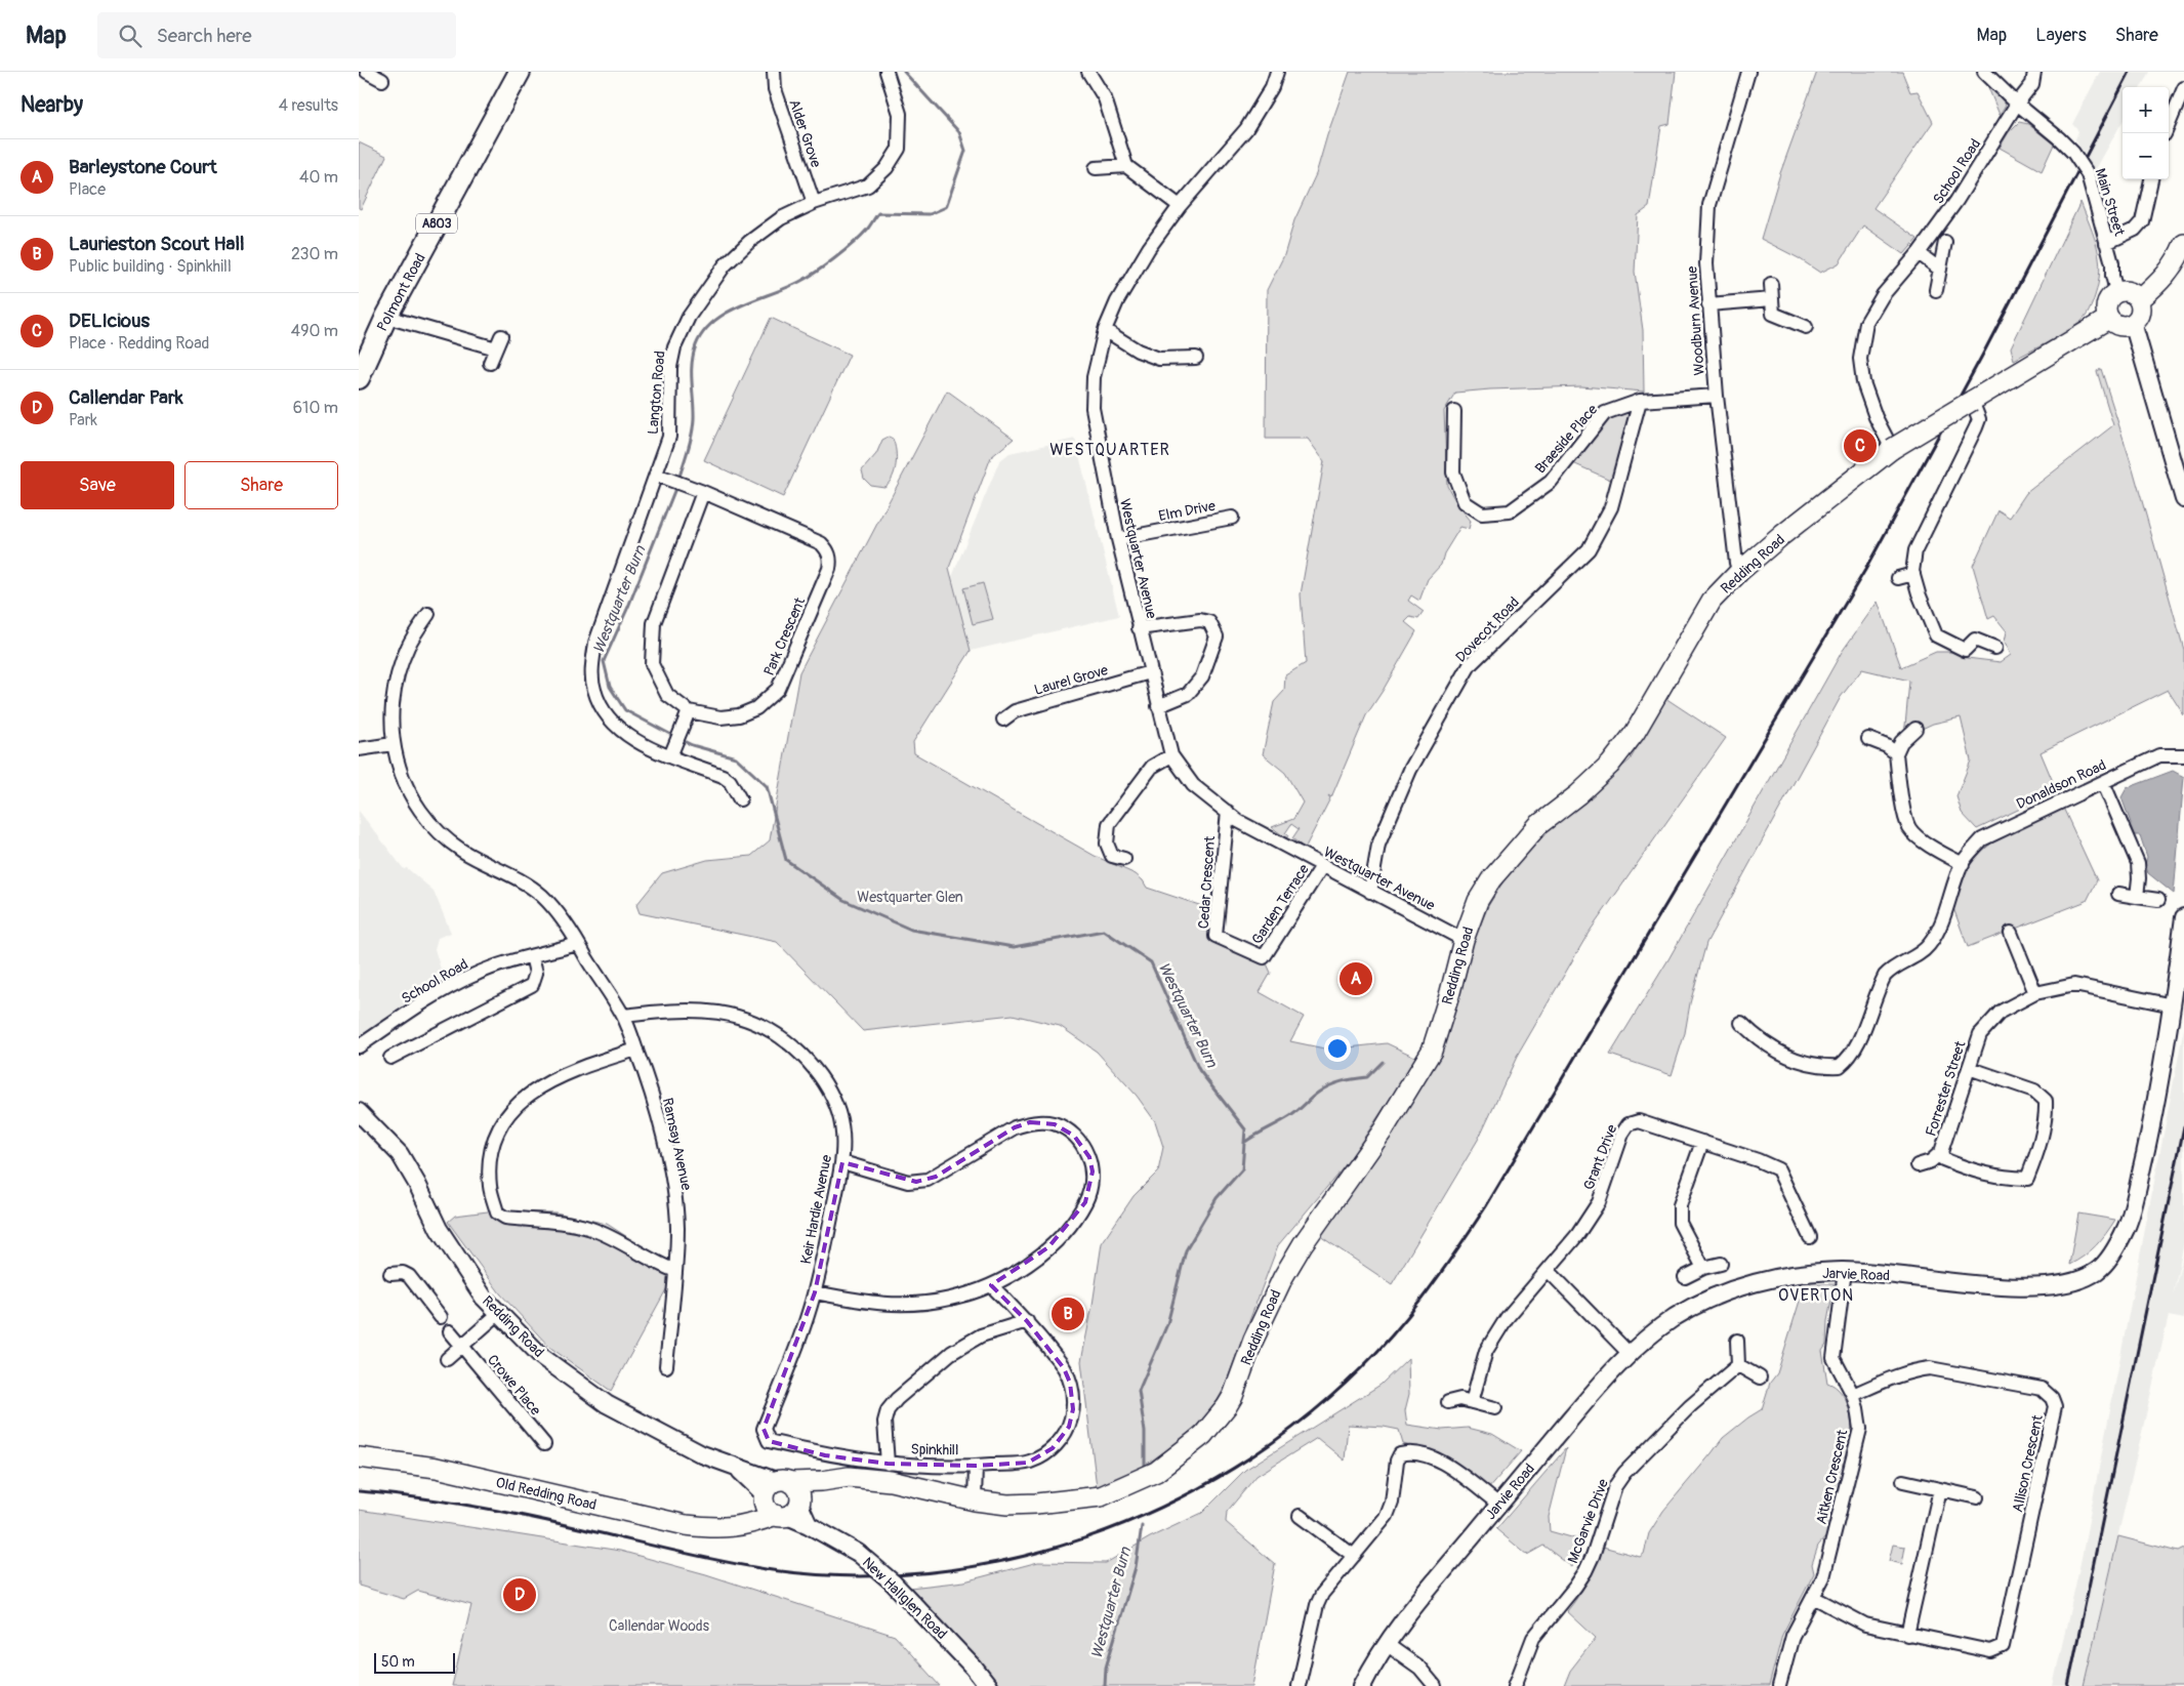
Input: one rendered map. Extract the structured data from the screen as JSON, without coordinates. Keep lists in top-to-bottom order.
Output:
{
  "streets": {
    "main road": [
      "A803",
      "Polmont Road",
      "Redding Road",
      "Old Redding Road"
    ],
    "street": [
      "Alder Grove",
      "School Road",
      "Main Street",
      "Woodburn Avenue",
      "Langton Road",
      "Braeside Place",
      "Elm Drive",
      "Westquarter Avenue",
      "Dovecot Road",
      "Park Crescent",
      "Laurel Grove",
      "Donaldson Road",
      "Cedar Crescent",
      "Garden Terrace",
      "Forrester Street",
      "Ramsay Avenue",
      "Grant Drive",
      "Keir Hardie Avenue",
      "Jarvie Road",
      "Crowe Place",
      "Spinkhill",
      "Allison Crescent",
      "Aitken Crescent",
      "McGarvie Drive",
      "New Hallglen Road"
    ]
  },
  "crossings": [
    ["Alder Grove", "Langton Road"],
    ["School Road", "Main Street"],
    ["School Road", "Redding Road"],
    ["School Road", "Ramsay Avenue"],
    ["Main Street", "Redding Road"],
    ["Woodburn Avenue", "Braeside Place"],
    ["Woodburn Avenue", "Redding Road"],
    ["Langton Road", "Park Crescent"],
    ["Braeside Place", "Dovecot Road"],
    ["Elm Drive", "Westquarter Avenue"],
    ["Westquarter Avenue", "Redding Road"],
    ["Westquarter Avenue", "Dovecot Road"],
    ["Westquarter Avenue", "Laurel Grove"],
    ["Westquarter Avenue", "Cedar Crescent"],
    ["Westquarter Avenue", "Garden Terrace"],
    ["Redding Road", "Old Redding Road"],
    ["Redding Road", "New Hallglen Road"],
    ["Cedar Crescent", "Garden Terrace"],
    ["Forrester Street", "Jarvie Road"],
    ["Ramsay Avenue", "Keir Hardie Avenue"],
    ["Keir Hardie Avenue", "Spinkhill"],
    ["Jarvie Road", "Aitken Crescent"],
    ["Allison Crescent", "Aitken Crescent"],
    ["Old Redding Road", "New Hallglen Road"]
  ],
  "districts": ["WESTQUARTER", "OVERTON"],
  "water": ["Westquarter Burn"],
  "parks": ["Westquarter Glen", "Callendar Woods"],
  "scale_bar": "50 m",
  "page": {
    "header": "Map",
    "search": "Search here",
    "nav": ["Map", "Layers", "Share"],
    "heading": ["Nearby", "4 results"],
    "map_buttons": ["+", "−"],
    "list": [
      {
        "mark": "A",
        "name": "Barleystone Court",
        "note": "Place",
        "value": "40 m"
      },
      {
        "mark": "B",
        "name": "Laurieston Scout Hall",
        "note": "Public building · Spinkhill",
        "value": "230 m"
      },
      {
        "mark": "C",
        "name": "DELIcious",
        "note": "Place · Redding Road",
        "value": "490 m"
      },
      {
        "mark": "D",
        "name": "Callendar Park",
        "note": "Park",
        "value": "610 m"
      }
    ],
    "pins": [
      "C",
      "A",
      "B",
      "D"
    ],
    "buttons": ["Save", "Share"],
    "scale": "50 m"
  }
}
